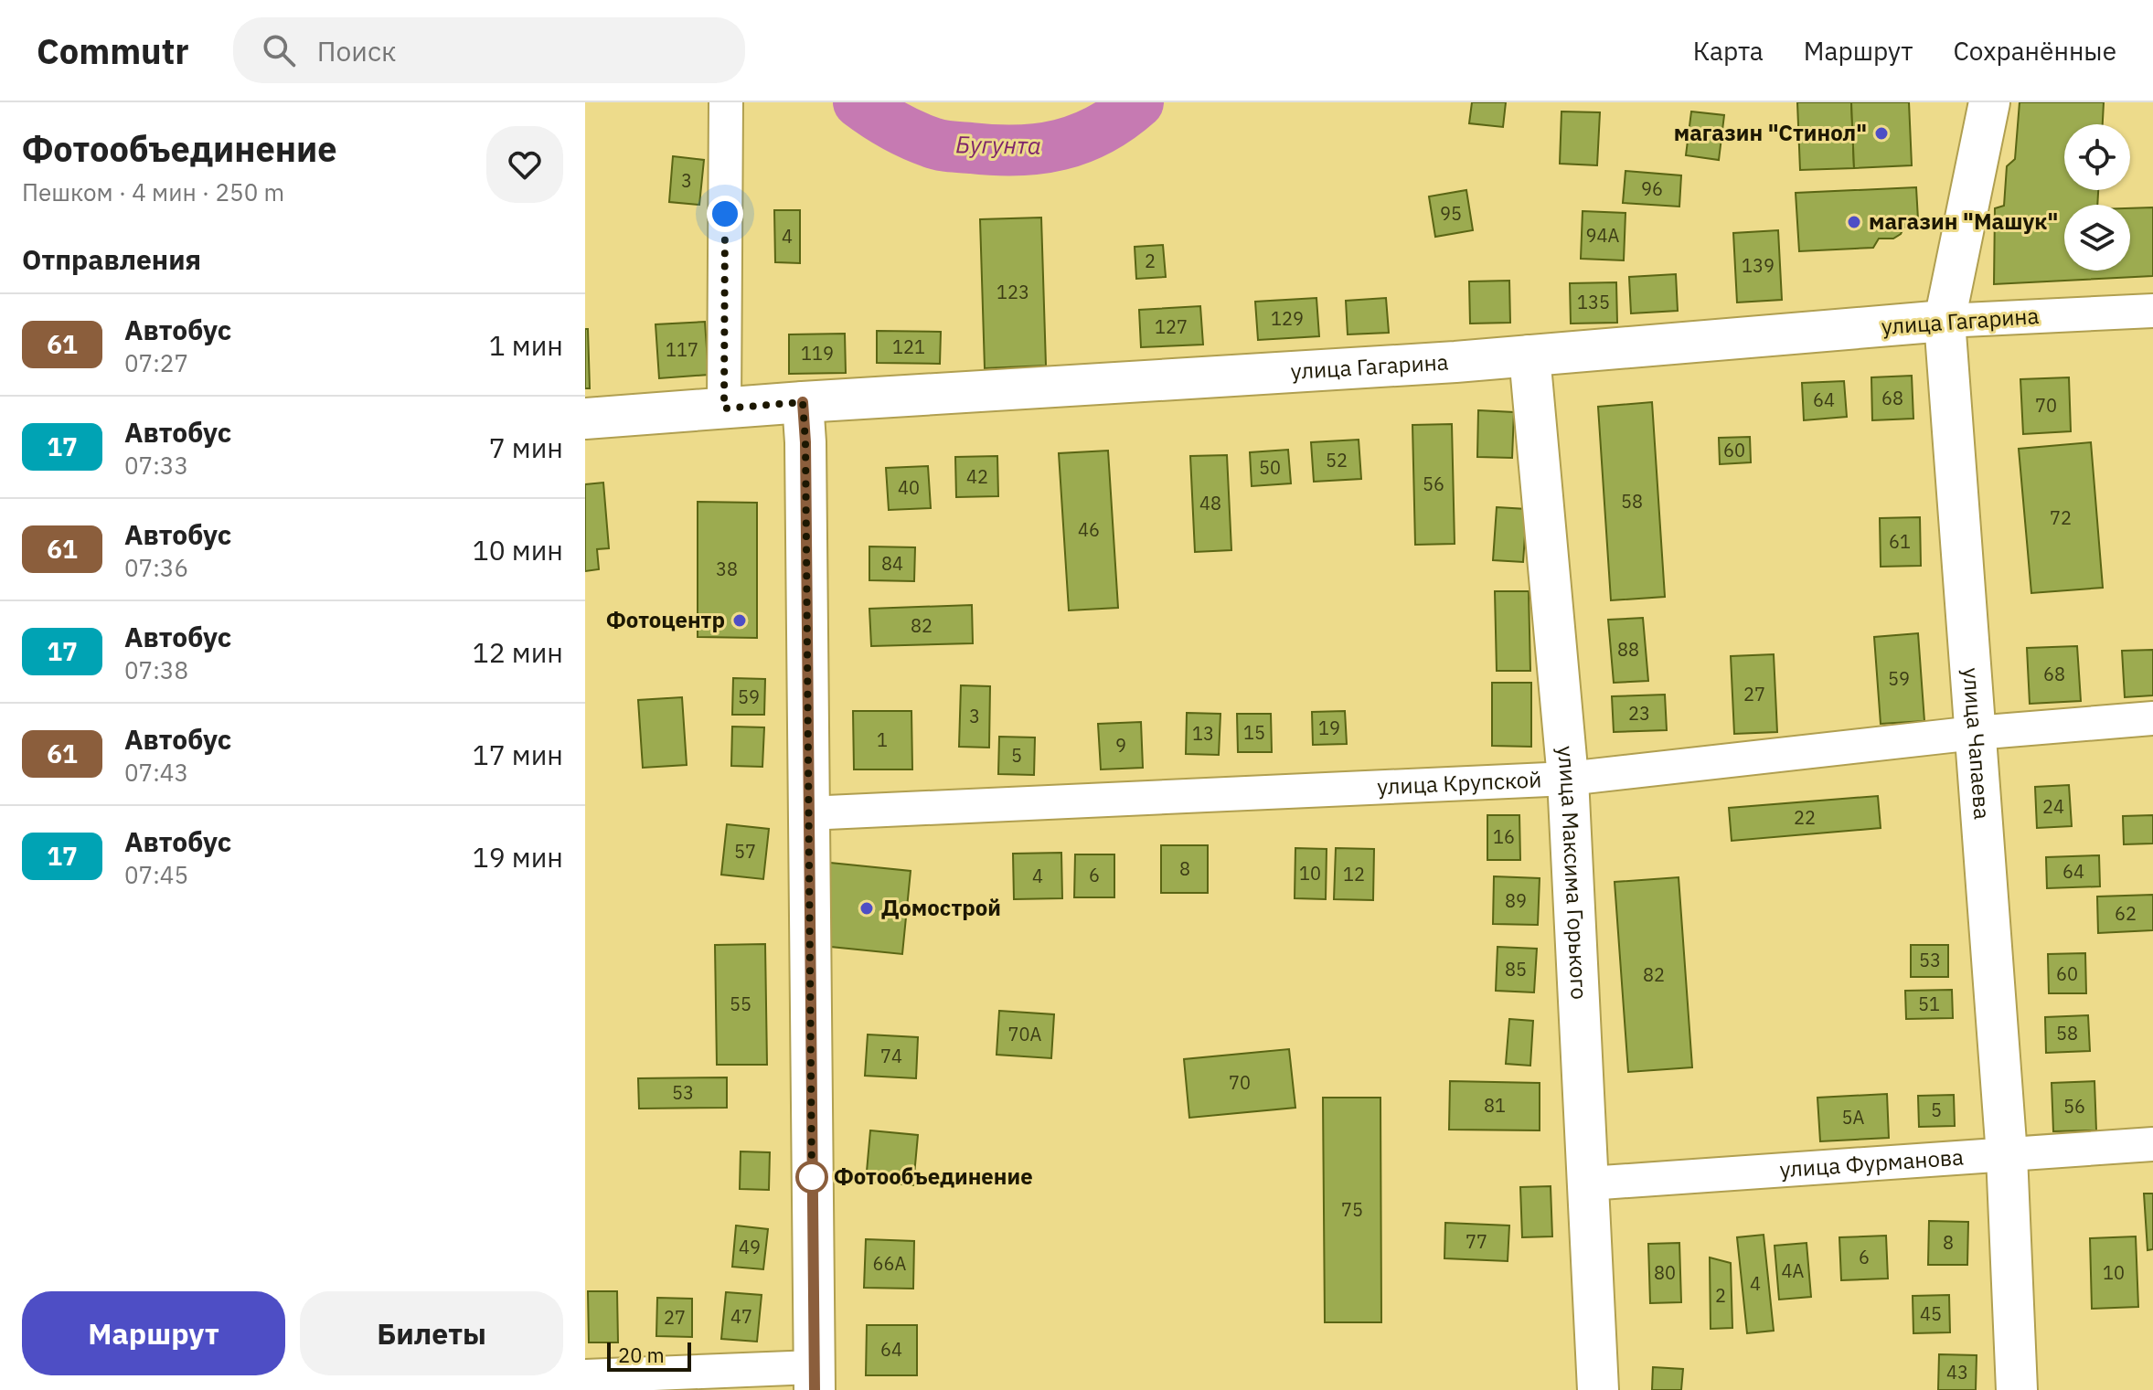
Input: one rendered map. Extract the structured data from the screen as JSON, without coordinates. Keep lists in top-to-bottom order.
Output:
{
  "streets": {
    "street": [
      "улица Гагарина",
      "улица Чапаева",
      "улица Крупской",
      "улица Максима Горького",
      "улица Фурманова"
    ]
  },
  "crossings": [
    ["улица Гагарина", "улица Чапаева"],
    ["улица Гагарина", "улица Максима Горького"],
    ["улица Чапаева", "улица Крупской"],
    ["улица Чапаева", "улица Фурманова"],
    ["улица Крупской", "улица Максима Горького"],
    ["улица Максима Горького", "улица Фурманова"]
  ],
  "water": ["Бугунта"],
  "places": [
    "магазин \"Стинол\"",
    "магазин \"Машук\"",
    "Фотоцентр",
    "Домострой",
    "Фотообъединение"
  ],
  "lines": ["bus line 61"],
  "house_numbers": [
    "3",
    "96",
    "95",
    "94А",
    "4",
    "2",
    "139",
    "123",
    "135",
    "129",
    "127",
    "121",
    "117",
    "119",
    "68",
    "64",
    "70",
    "60",
    "52",
    "50",
    "42",
    "56",
    "40",
    "58",
    "48",
    "72",
    "46",
    "61",
    "84",
    "38",
    "82",
    "88",
    "68",
    "59",
    "27",
    "59",
    "23",
    "3",
    "19",
    "15",
    "13",
    "1",
    "9",
    "5",
    "24",
    "22",
    "16",
    "57",
    "8",
    "64",
    "10",
    "12",
    "6",
    "4",
    "89",
    "62",
    "53",
    "85",
    "60",
    "82",
    "55",
    "51",
    "58",
    "70А",
    "74",
    "70",
    "53",
    "81",
    "56",
    "5",
    "5А",
    "75",
    "77",
    "8",
    "49",
    "6",
    "66А",
    "4А",
    "80",
    "10",
    "4",
    "2",
    "45",
    "47",
    "27",
    "64",
    "43"
  ],
  "scale_bar": "20 m",
  "page": {
    "header": "Commutr",
    "search": "Поиск",
    "nav": ["Карта", "Маршрут", "Сохранённые"],
    "heading": [
      ["Фотообъединение", "Пешком · 4 мин · 250 m"],
      "Отправления"
    ],
    "list": [
      {
        "mark": "61",
        "name": "Автобус",
        "note": "07:27",
        "value": "1 мин"
      },
      {
        "mark": "17",
        "name": "Автобус",
        "note": "07:33",
        "value": "7 мин"
      },
      {
        "mark": "61",
        "name": "Автобус",
        "note": "07:36",
        "value": "10 мин"
      },
      {
        "mark": "17",
        "name": "Автобус",
        "note": "07:38",
        "value": "12 мин"
      },
      {
        "mark": "61",
        "name": "Автобус",
        "note": "07:43",
        "value": "17 мин"
      },
      {
        "mark": "17",
        "name": "Автобус",
        "note": "07:45",
        "value": "19 мин"
      }
    ],
    "buttons": ["Маршрут", "Билеты"],
    "scale": "20 m"
  }
}
